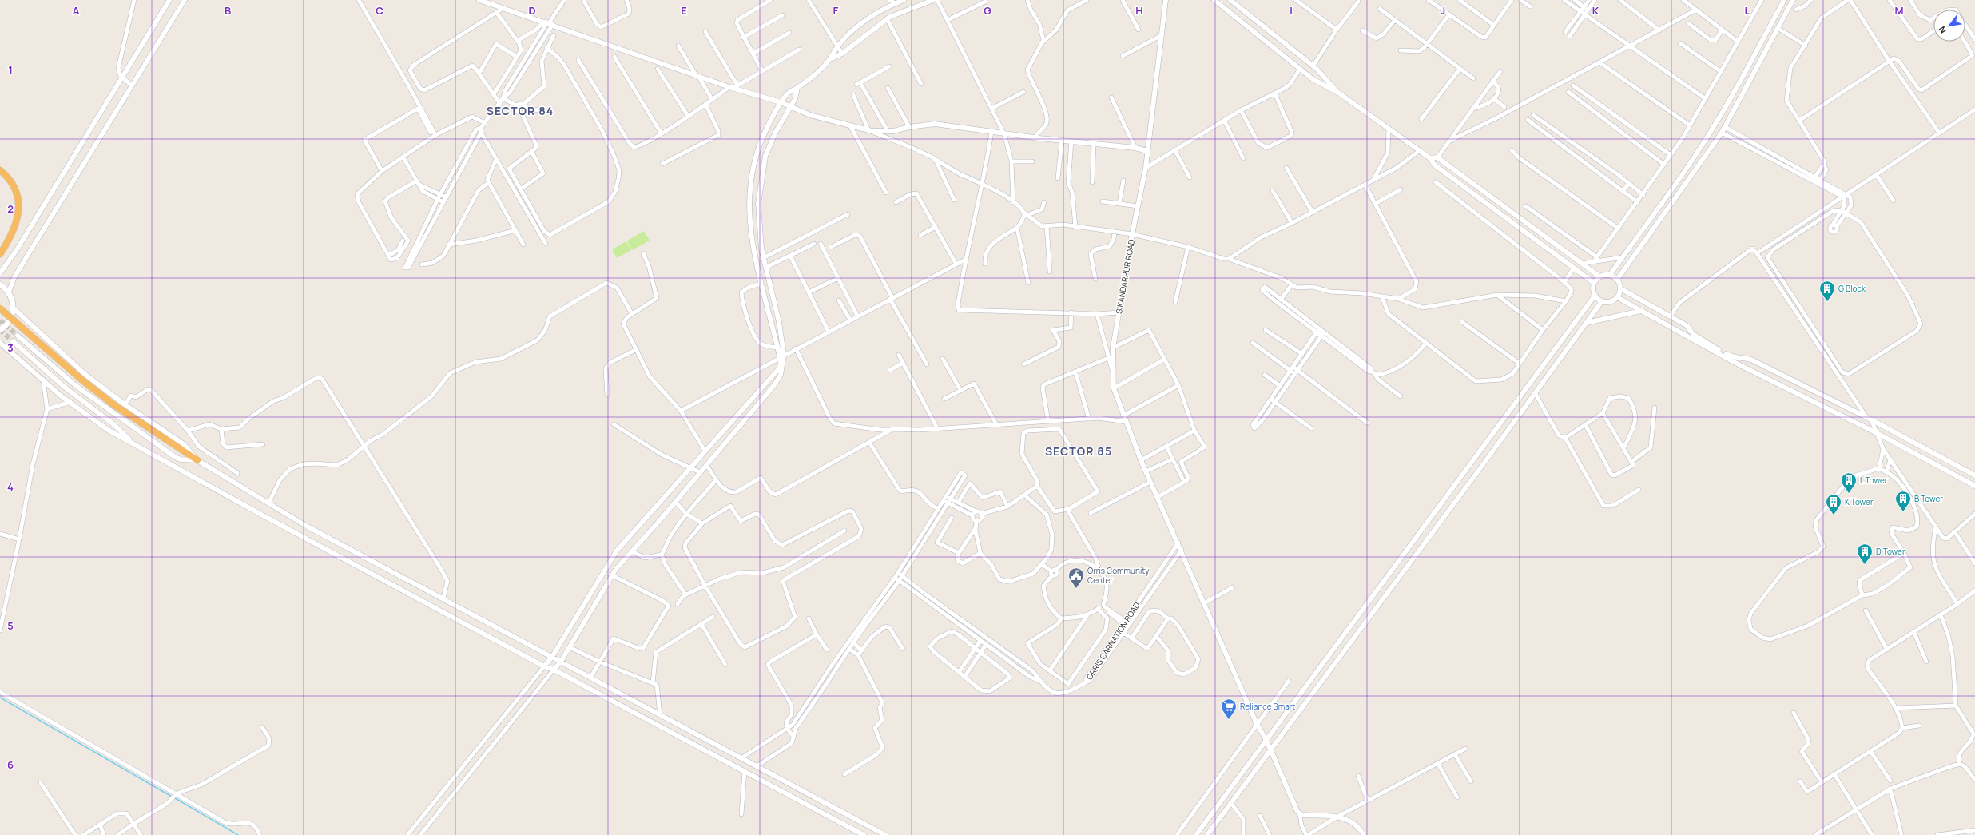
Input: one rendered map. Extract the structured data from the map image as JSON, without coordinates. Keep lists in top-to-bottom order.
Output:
{
  "streets": {
    "street": ["SIKANDARPUR ROAD", "ORRIS CARNATION ROAD"]
  },
  "crossings": [
    ["SIKANDARPUR ROAD", "ORRIS CARNATION ROAD"]
  ],
  "districts": ["SECTOR 84", "SECTOR 85"],
  "places": {
    "building": [
      "G Block",
      "L Tower",
      "B Tower",
      "K Tower",
      "D Tower"
    ],
    "public building": ["Orris Community Center"],
    "supermarket": ["Reliance Smart"]
  },
  "north": "bottom left",
  "grid": {
    "columns": [
      "A",
      "B",
      "C",
      "D",
      "E",
      "F",
      "G",
      "H",
      "I",
      "J",
      "K",
      "L",
      "M"
    ],
    "rows": [
      "1",
      "2",
      "3",
      "4",
      "5",
      "6"
    ]
  }
}
